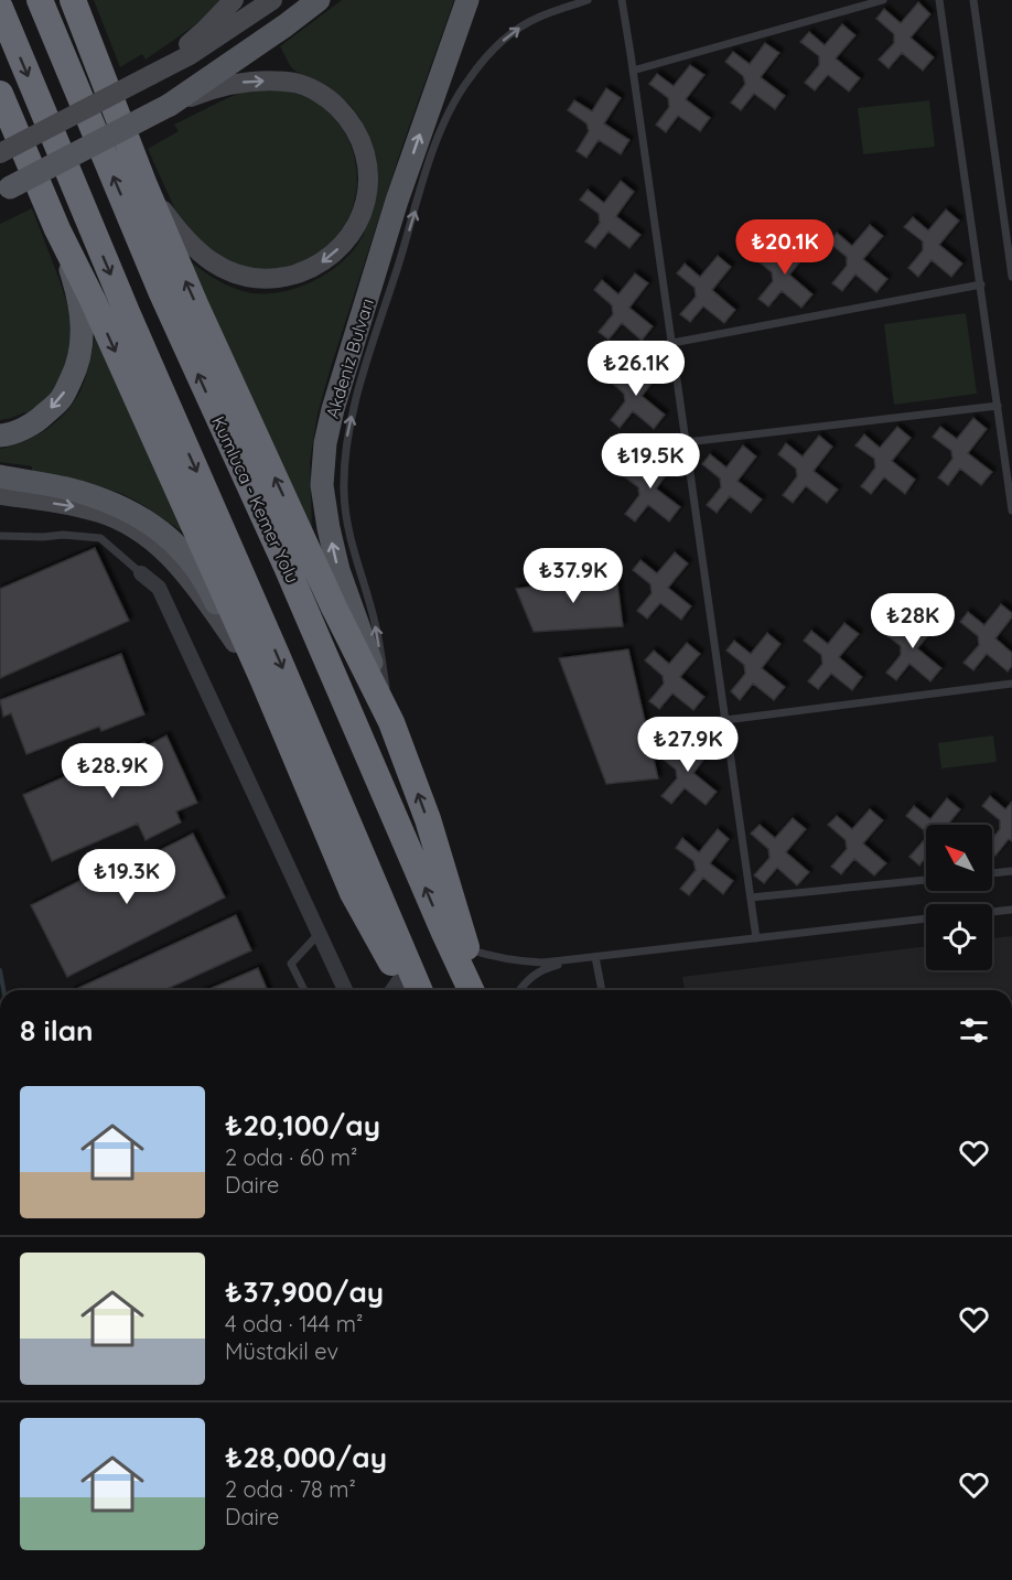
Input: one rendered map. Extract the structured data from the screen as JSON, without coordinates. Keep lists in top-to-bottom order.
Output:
{
  "streets": {
    "highway": ["Kumluca - Kemer Yolu"],
    "main road": ["Akdeniz Bulvarı"]
  },
  "crossings": [
    ["Akdeniz Bulvarı", "Kumluca - Kemer Yolu"]
  ],
  "one_way": ["Akdeniz Bulvarı"],
  "north": "top left",
  "page": {
    "price": [
      "₺20.1K",
      "₺26.1K",
      "₺19.5K",
      "₺37.9K",
      "₺28K",
      "₺27.9K",
      "₺28.9K",
      "₺19.3K"
    ],
    "heading": "8 ilan",
    "list": [
      {
        "name": "₺20,100/ay",
        "note": "2 oda · 60 m² · Daire"
      },
      {
        "name": "₺37,900/ay",
        "note": "4 oda · 144 m² · Müstakil ev"
      },
      {
        "name": "₺28,000/ay",
        "note": "2 oda · 78 m² · Daire"
      }
    ]
  }
}
